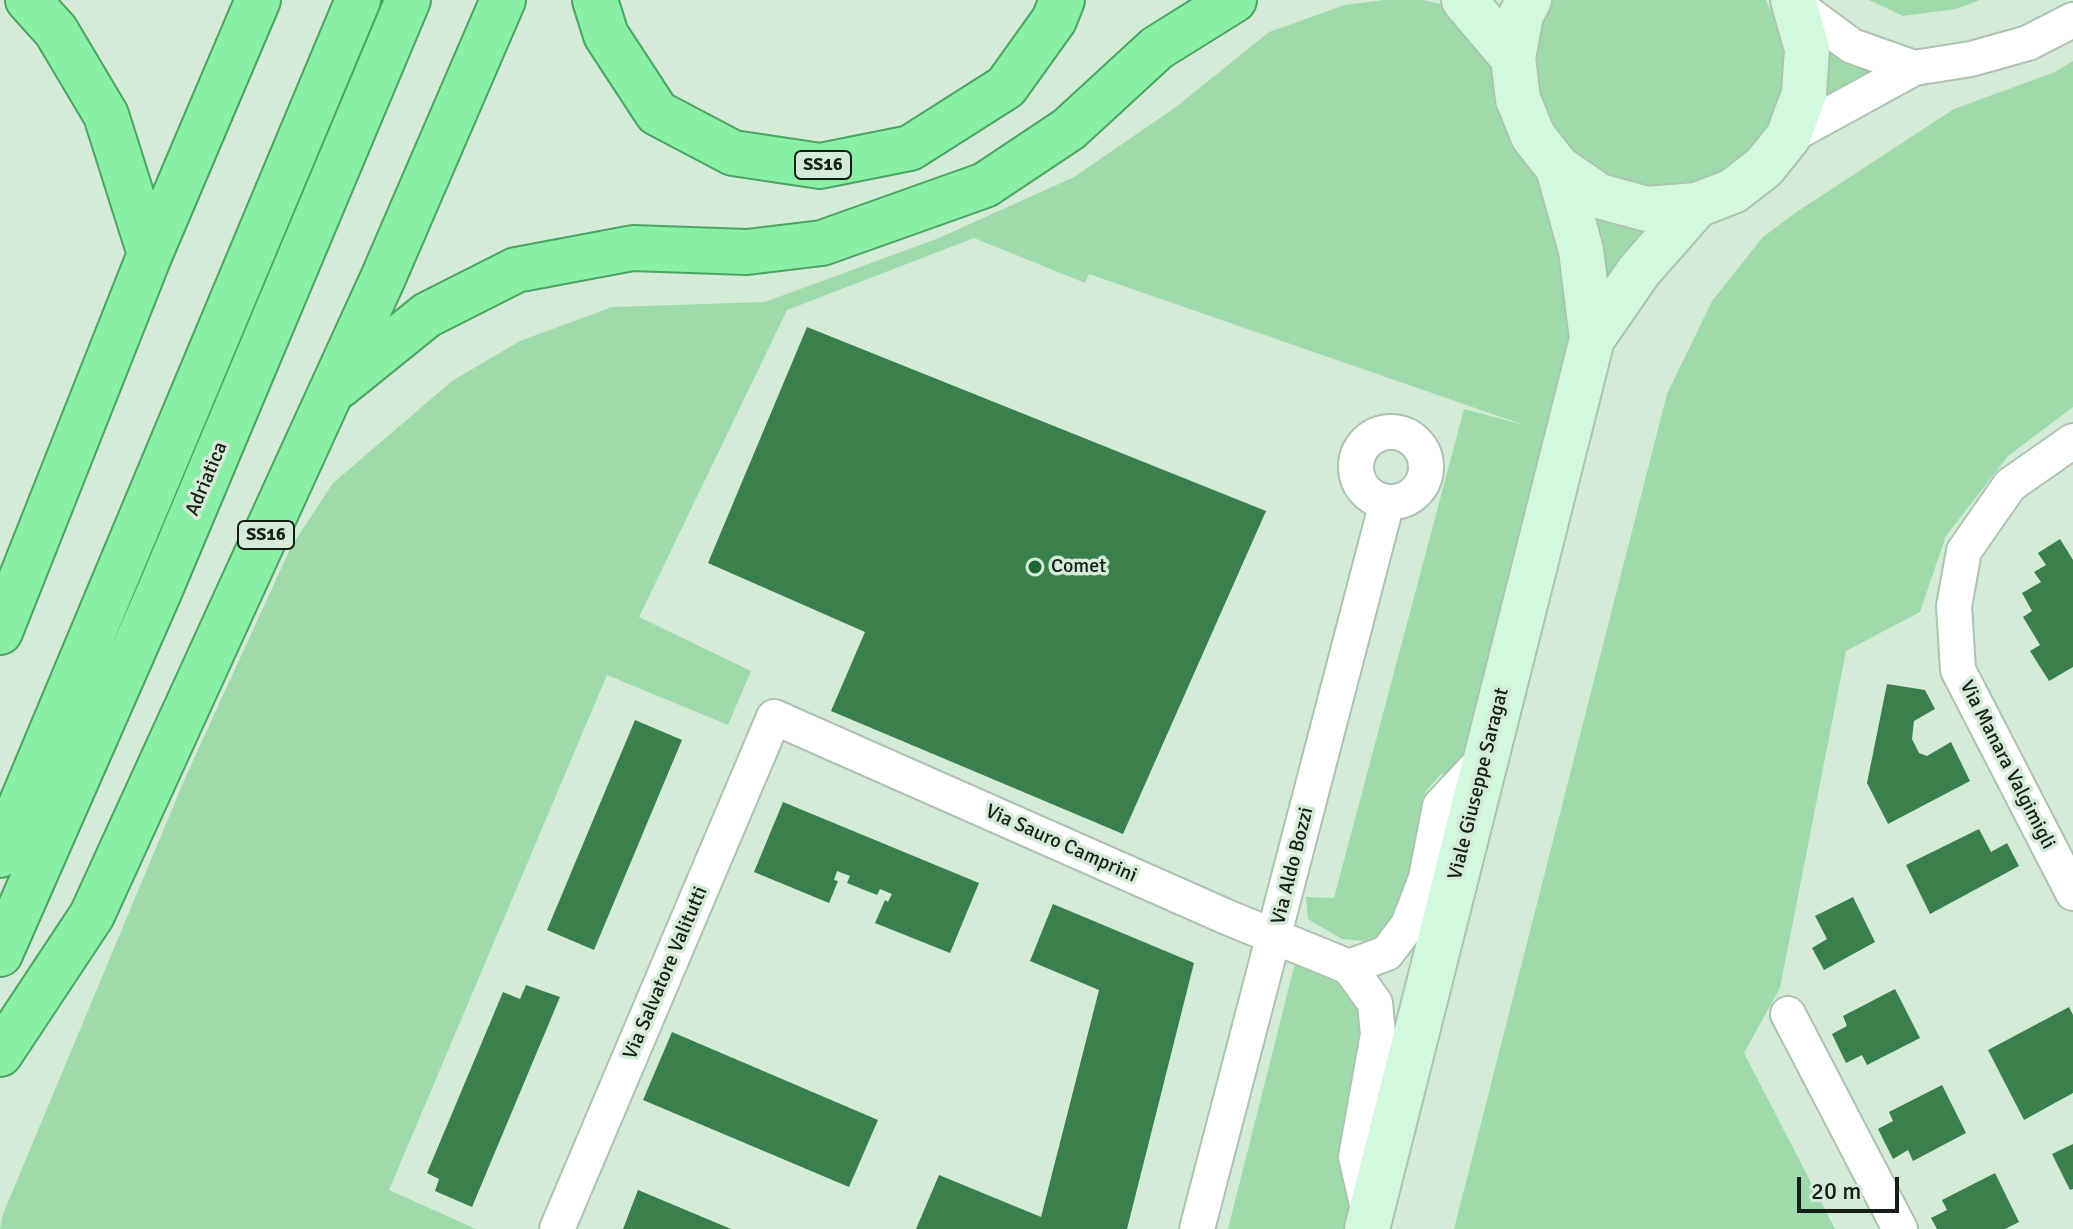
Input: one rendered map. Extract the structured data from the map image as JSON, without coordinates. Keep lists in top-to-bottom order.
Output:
{
  "streets": {
    "highway": ["SS16", "Adriatica"],
    "main road": ["Viale Giuseppe Saragat"],
    "street": [
      "Via Manara Valgimigli",
      "Via Sauro Camprini",
      "Via Aldo Bozzi",
      "Via Salvatore Valitutti"
    ]
  },
  "crossings": [
    ["Via Sauro Camprini", "Via Aldo Bozzi"],
    ["Via Sauro Camprini", "Via Salvatore Valitutti"]
  ],
  "places": ["Comet"],
  "scale_bar": "20 m"
}
